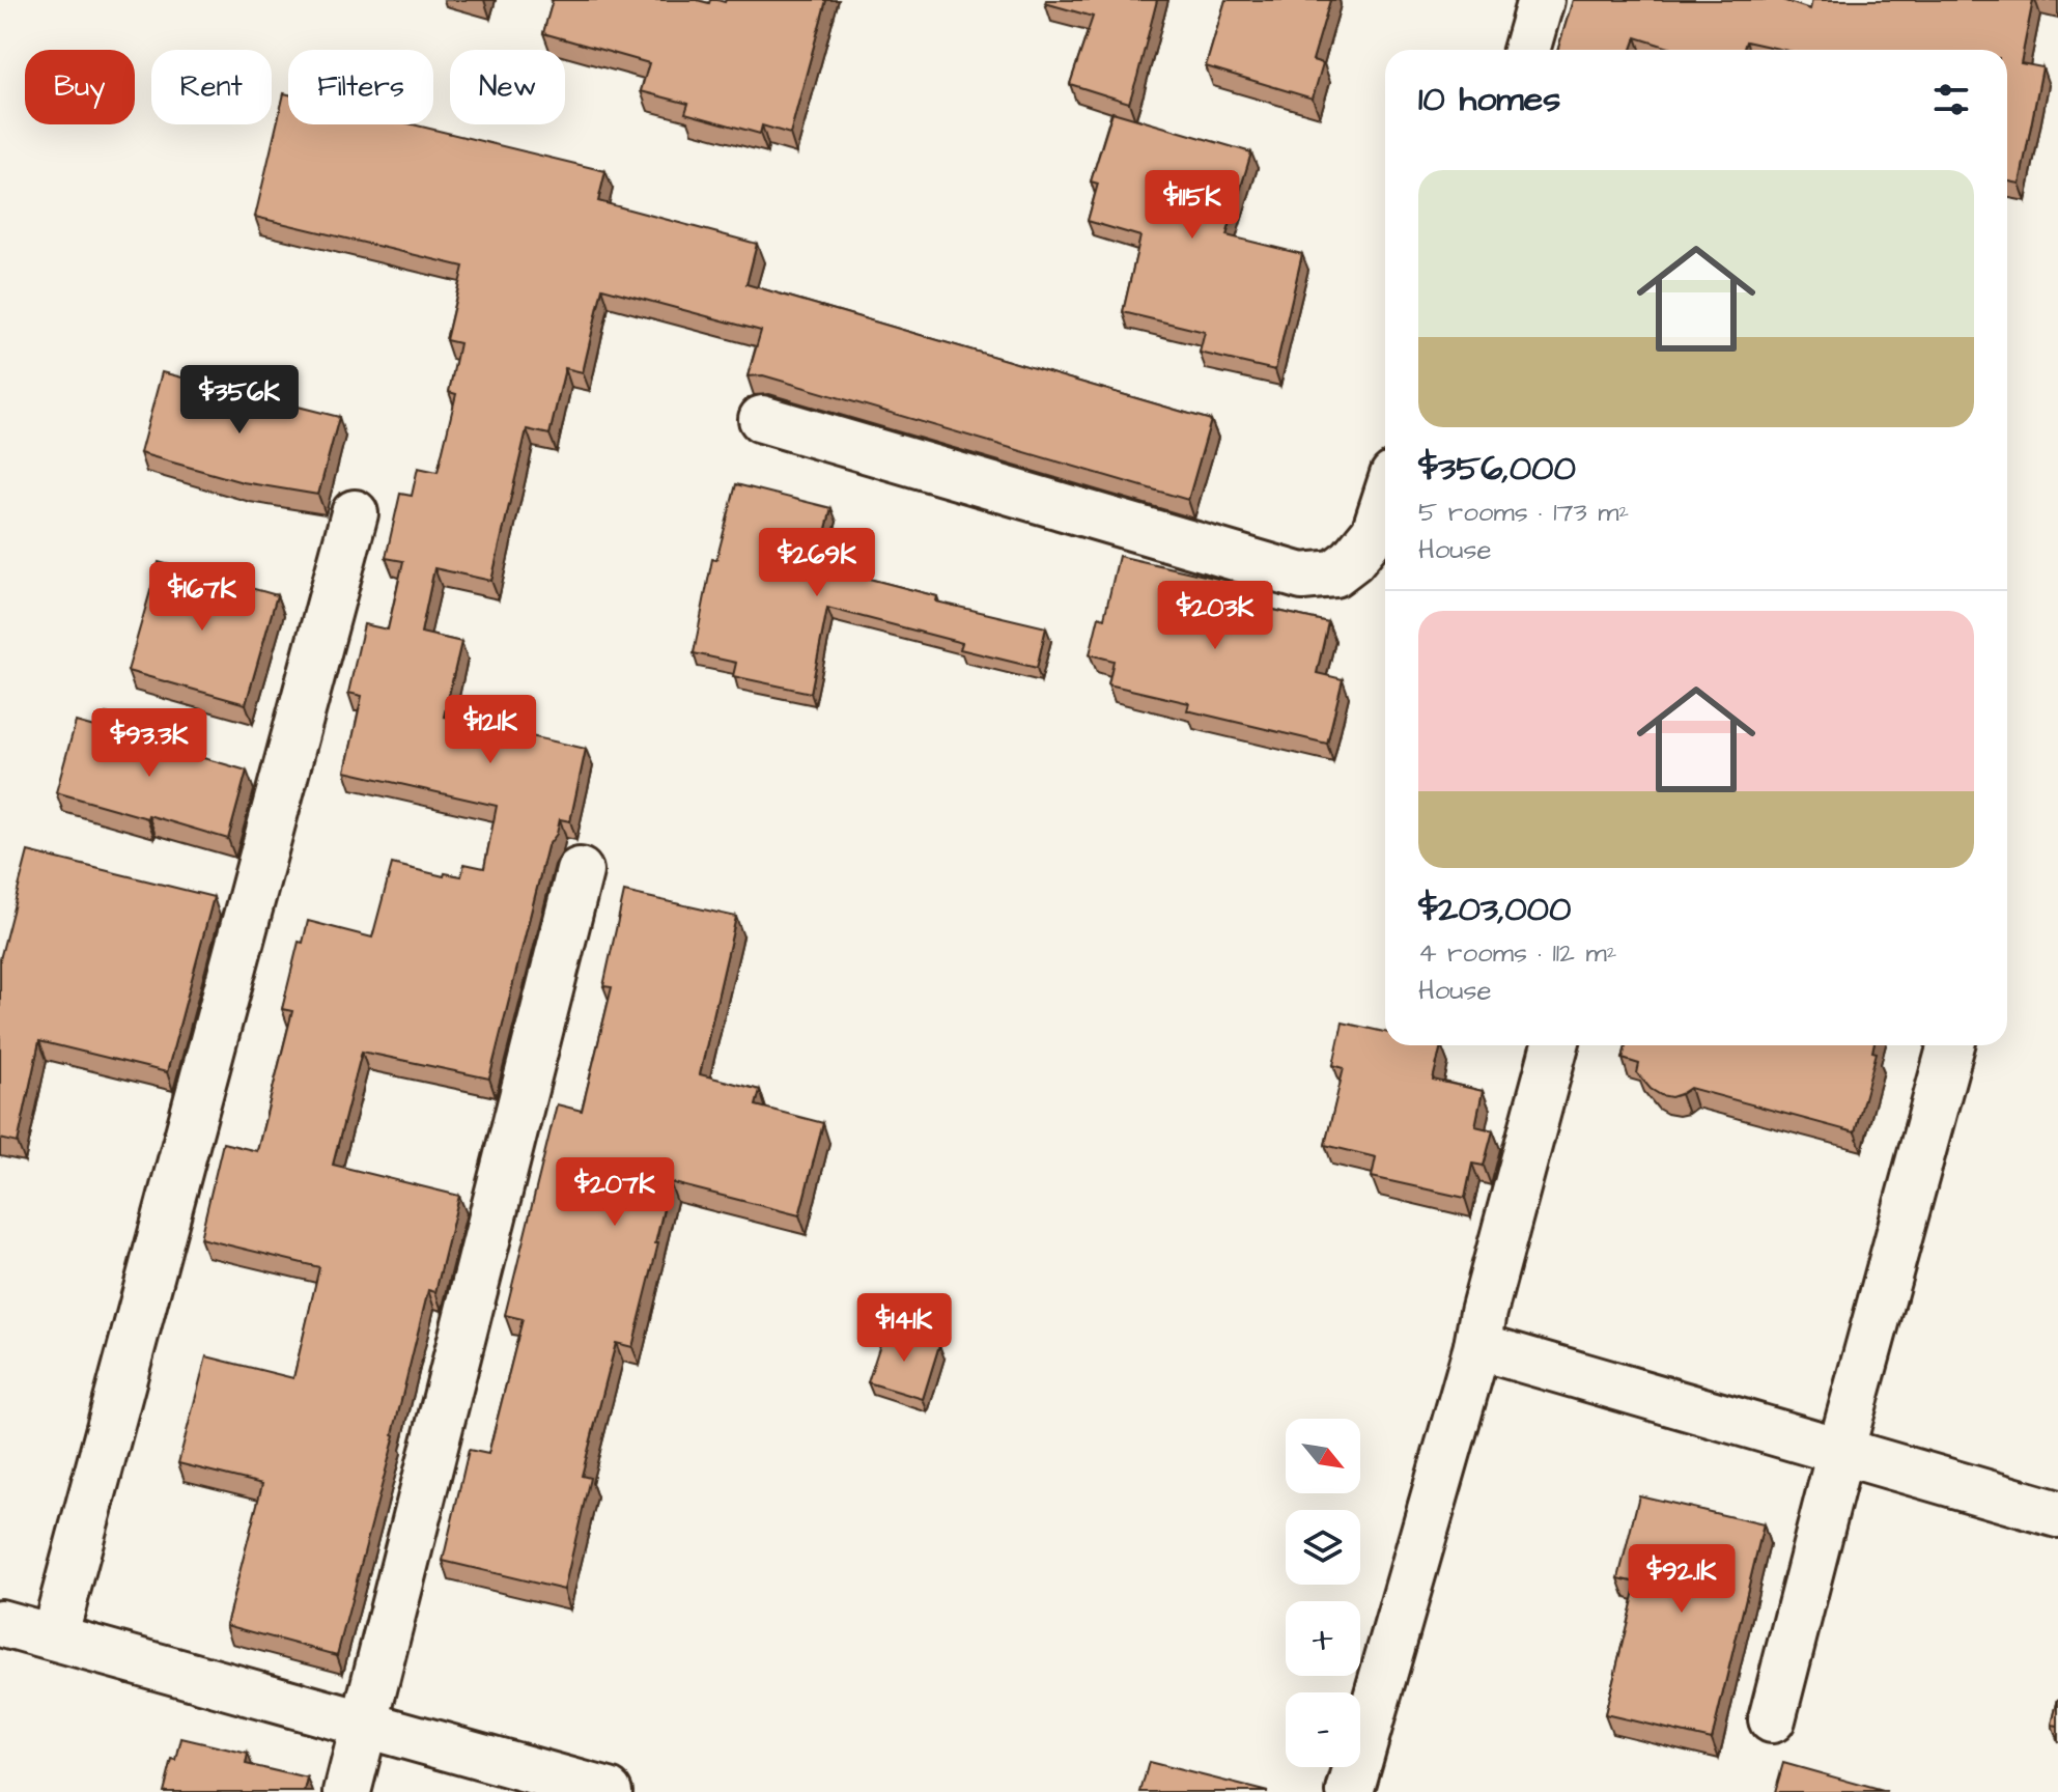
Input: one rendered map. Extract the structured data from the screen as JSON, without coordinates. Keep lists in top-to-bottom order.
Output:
{
  "north": "bottom right",
  "page": {
    "chip": [
      "Buy",
      "Rent",
      "Filters",
      "New"
    ],
    "heading": "10 homes",
    "list": [
      {
        "name": "$356,000",
        "note": "5 rooms · 173 m² · House"
      },
      {
        "name": "$203,000",
        "note": "4 rooms · 112 m² · House"
      }
    ],
    "price": [
      "$115K",
      "$356K",
      "$269K",
      "$167K",
      "$203K",
      "$121K",
      "$93.3K",
      "$207K",
      "$141K",
      "$92.1K"
    ],
    "map_buttons": ["+", "−"]
  }
}
